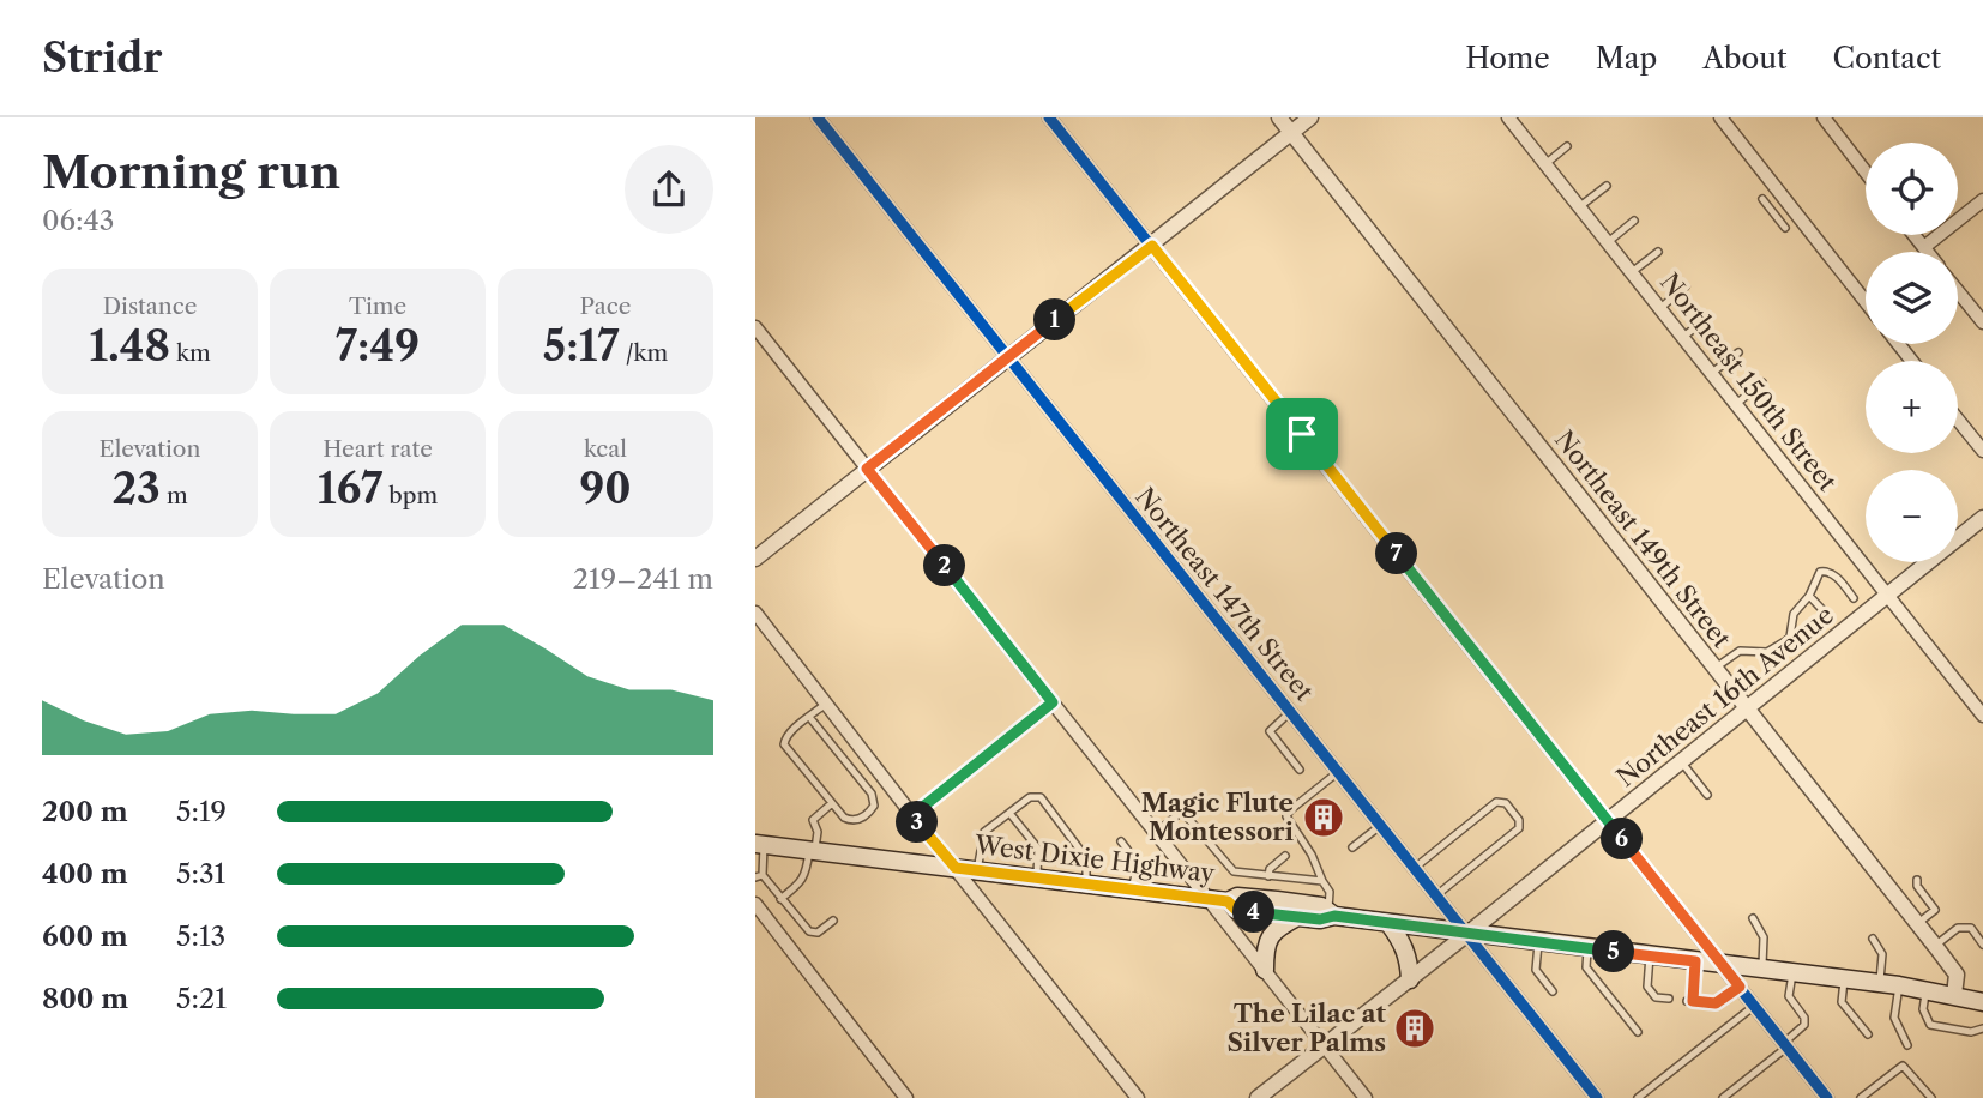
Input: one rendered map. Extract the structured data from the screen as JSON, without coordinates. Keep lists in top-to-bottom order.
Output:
{
  "streets": {
    "main road": ["West Dixie Highway"],
    "street": [
      "Northeast 150th Street",
      "Northeast 149th Street",
      "Northeast 147th Street",
      "Northeast 16th Avenue"
    ]
  },
  "crossings": [
    ["Northeast 150th Street", "Northeast 16th Avenue"],
    ["Northeast 149th Street", "Northeast 16th Avenue"],
    ["Northeast 149th Street", "West Dixie Highway"],
    ["Northeast 147th Street", "Northeast 16th Avenue"],
    ["Northeast 147th Street", "West Dixie Highway"],
    ["Northeast 16th Avenue", "West Dixie Highway"]
  ],
  "places": {
    "building": ["Magic Flute Montessori", "The Lilac at Silver Palms"]
  },
  "page": {
    "header": "Stridr",
    "nav": [
      "Home",
      "Map",
      "About",
      "Contact"
    ],
    "heading": ["Morning run", "06:43"],
    "map_buttons": ["+", "−"],
    "stats": [
      ["Distance", "1.48 km"],
      ["Time", "7:49"],
      ["Pace", "5:17 /km"],
      ["Elevation", "23 m"],
      ["Heart rate", "167 bpm"],
      ["kcal", "90"]
    ],
    "pins": [
      "1",
      "7",
      "2",
      "3",
      "6",
      "4",
      "5"
    ],
    "chart": ["Elevation", "219–241 m"],
    "list": [
      {
        "name": "200 m",
        "note": "5:19"
      },
      {
        "name": "400 m",
        "note": "5:31"
      },
      {
        "name": "600 m",
        "note": "5:13"
      },
      {
        "name": "800 m",
        "note": "5:21"
      }
    ]
  }
}
